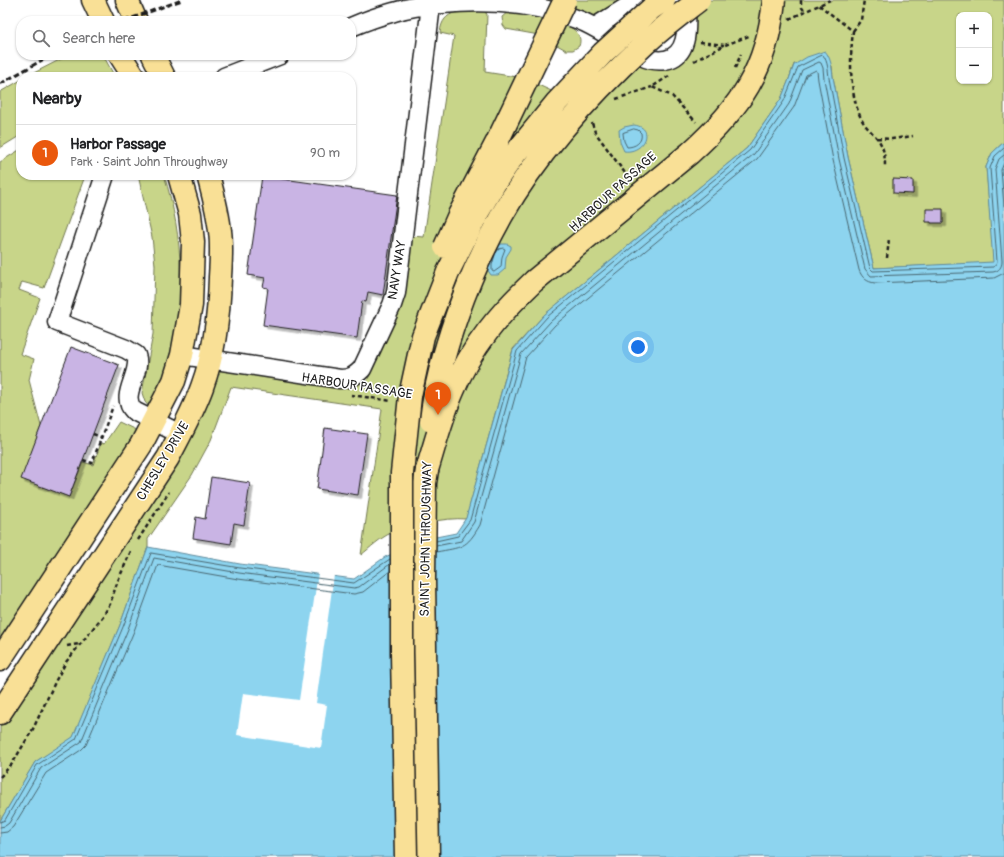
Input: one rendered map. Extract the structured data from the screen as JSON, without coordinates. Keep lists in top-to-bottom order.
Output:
{
  "streets": {
    "main road": ["CHESLEY DRIVE", "SAINT JOHN THROUGHWAY"],
    "street": ["NAVY WAY"],
    "path": ["HARBOUR PASSAGE"]
  },
  "crossings": [
    ["NAVY WAY", "CHESLEY DRIVE"]
  ],
  "page": {
    "map_buttons": ["+", "−"],
    "search": "Search here",
    "heading": "Nearby",
    "list": [
      {
        "mark": "1",
        "name": "Harbor Passage",
        "note": "Park · Saint John Throughway",
        "value": "90 m"
      }
    ],
    "pins": "1"
  }
}
